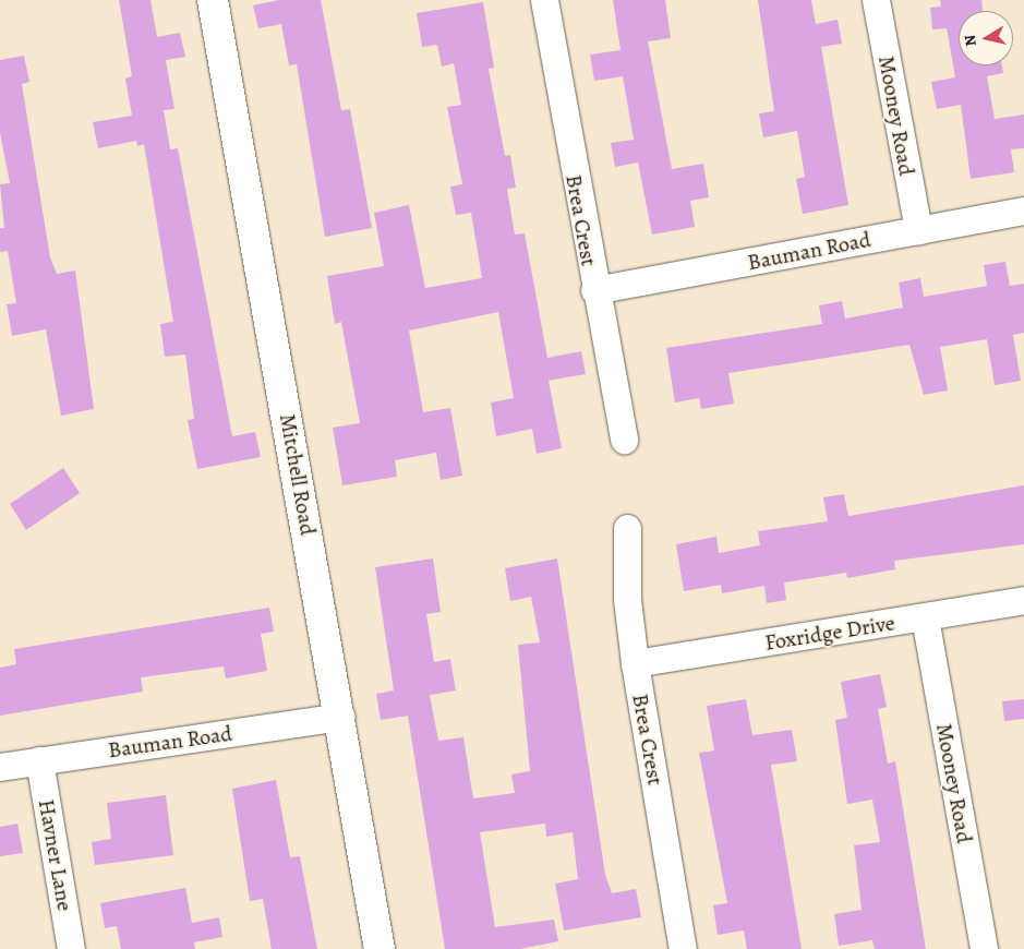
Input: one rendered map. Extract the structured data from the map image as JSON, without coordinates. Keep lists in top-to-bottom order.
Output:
{
  "streets": {
    "street": [
      "Mooney Road",
      "Brea Crest",
      "Bauman Road",
      "Mitchell Road",
      "Foxridge Drive",
      "Havner Lane"
    ]
  },
  "crossings": [
    ["Mooney Road", "Bauman Road"],
    ["Mooney Road", "Foxridge Drive"],
    ["Brea Crest", "Bauman Road"],
    ["Brea Crest", "Foxridge Drive"],
    ["Bauman Road", "Mitchell Road"],
    ["Bauman Road", "Havner Lane"]
  ],
  "north": "left"
}
